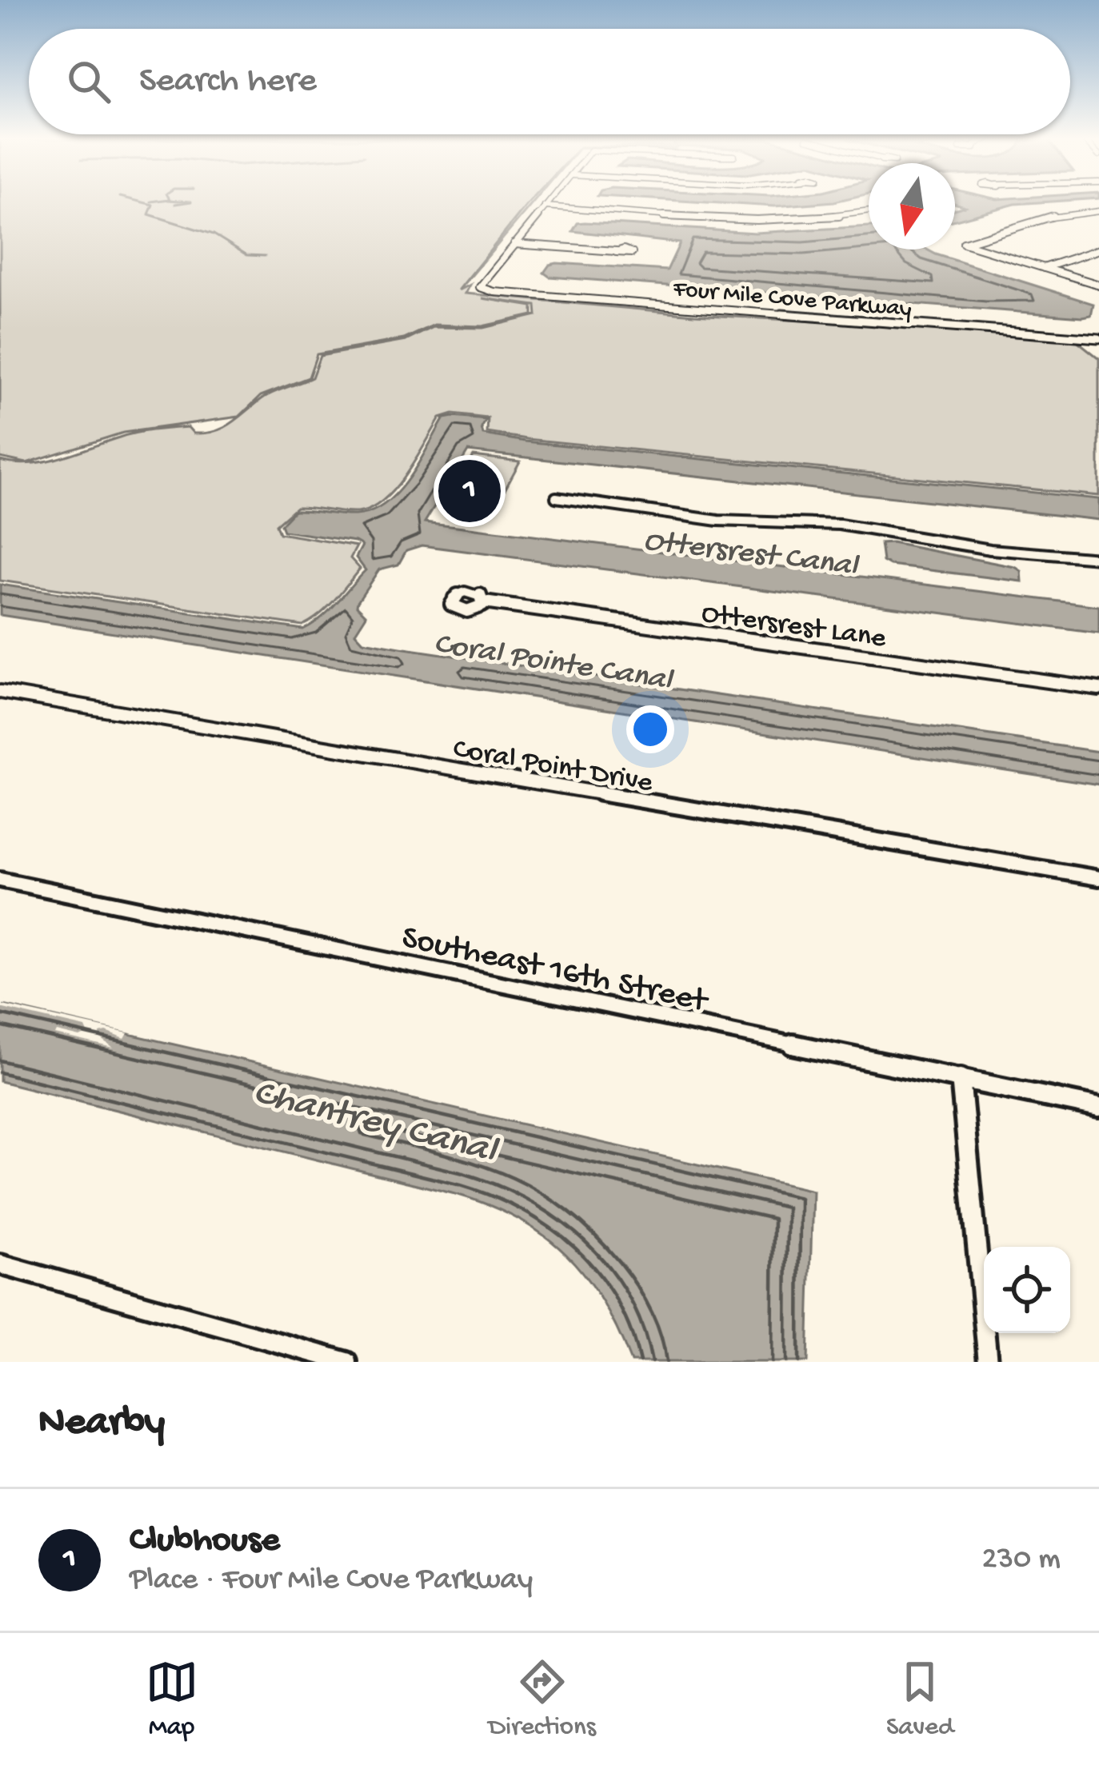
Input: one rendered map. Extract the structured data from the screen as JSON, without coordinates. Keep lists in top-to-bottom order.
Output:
{
  "streets": {
    "street": [
      "Four Mile Cove Parkway",
      "Ottersrest Lane",
      "Coral Point Drive",
      "Southeast 16th Street"
    ]
  },
  "water": ["Ottersrest Canal", "Coral Pointe Canal", "Chantrey Canal"],
  "north": "bottom",
  "page": {
    "search": "Search here",
    "pins": "1",
    "heading": "Nearby",
    "list": [
      {
        "mark": "1",
        "name": "Clubhouse",
        "note": "Place · Four Mile Cove Parkway",
        "value": "230 m"
      }
    ],
    "nav": ["Map", "Directions", "Saved"]
  }
}
